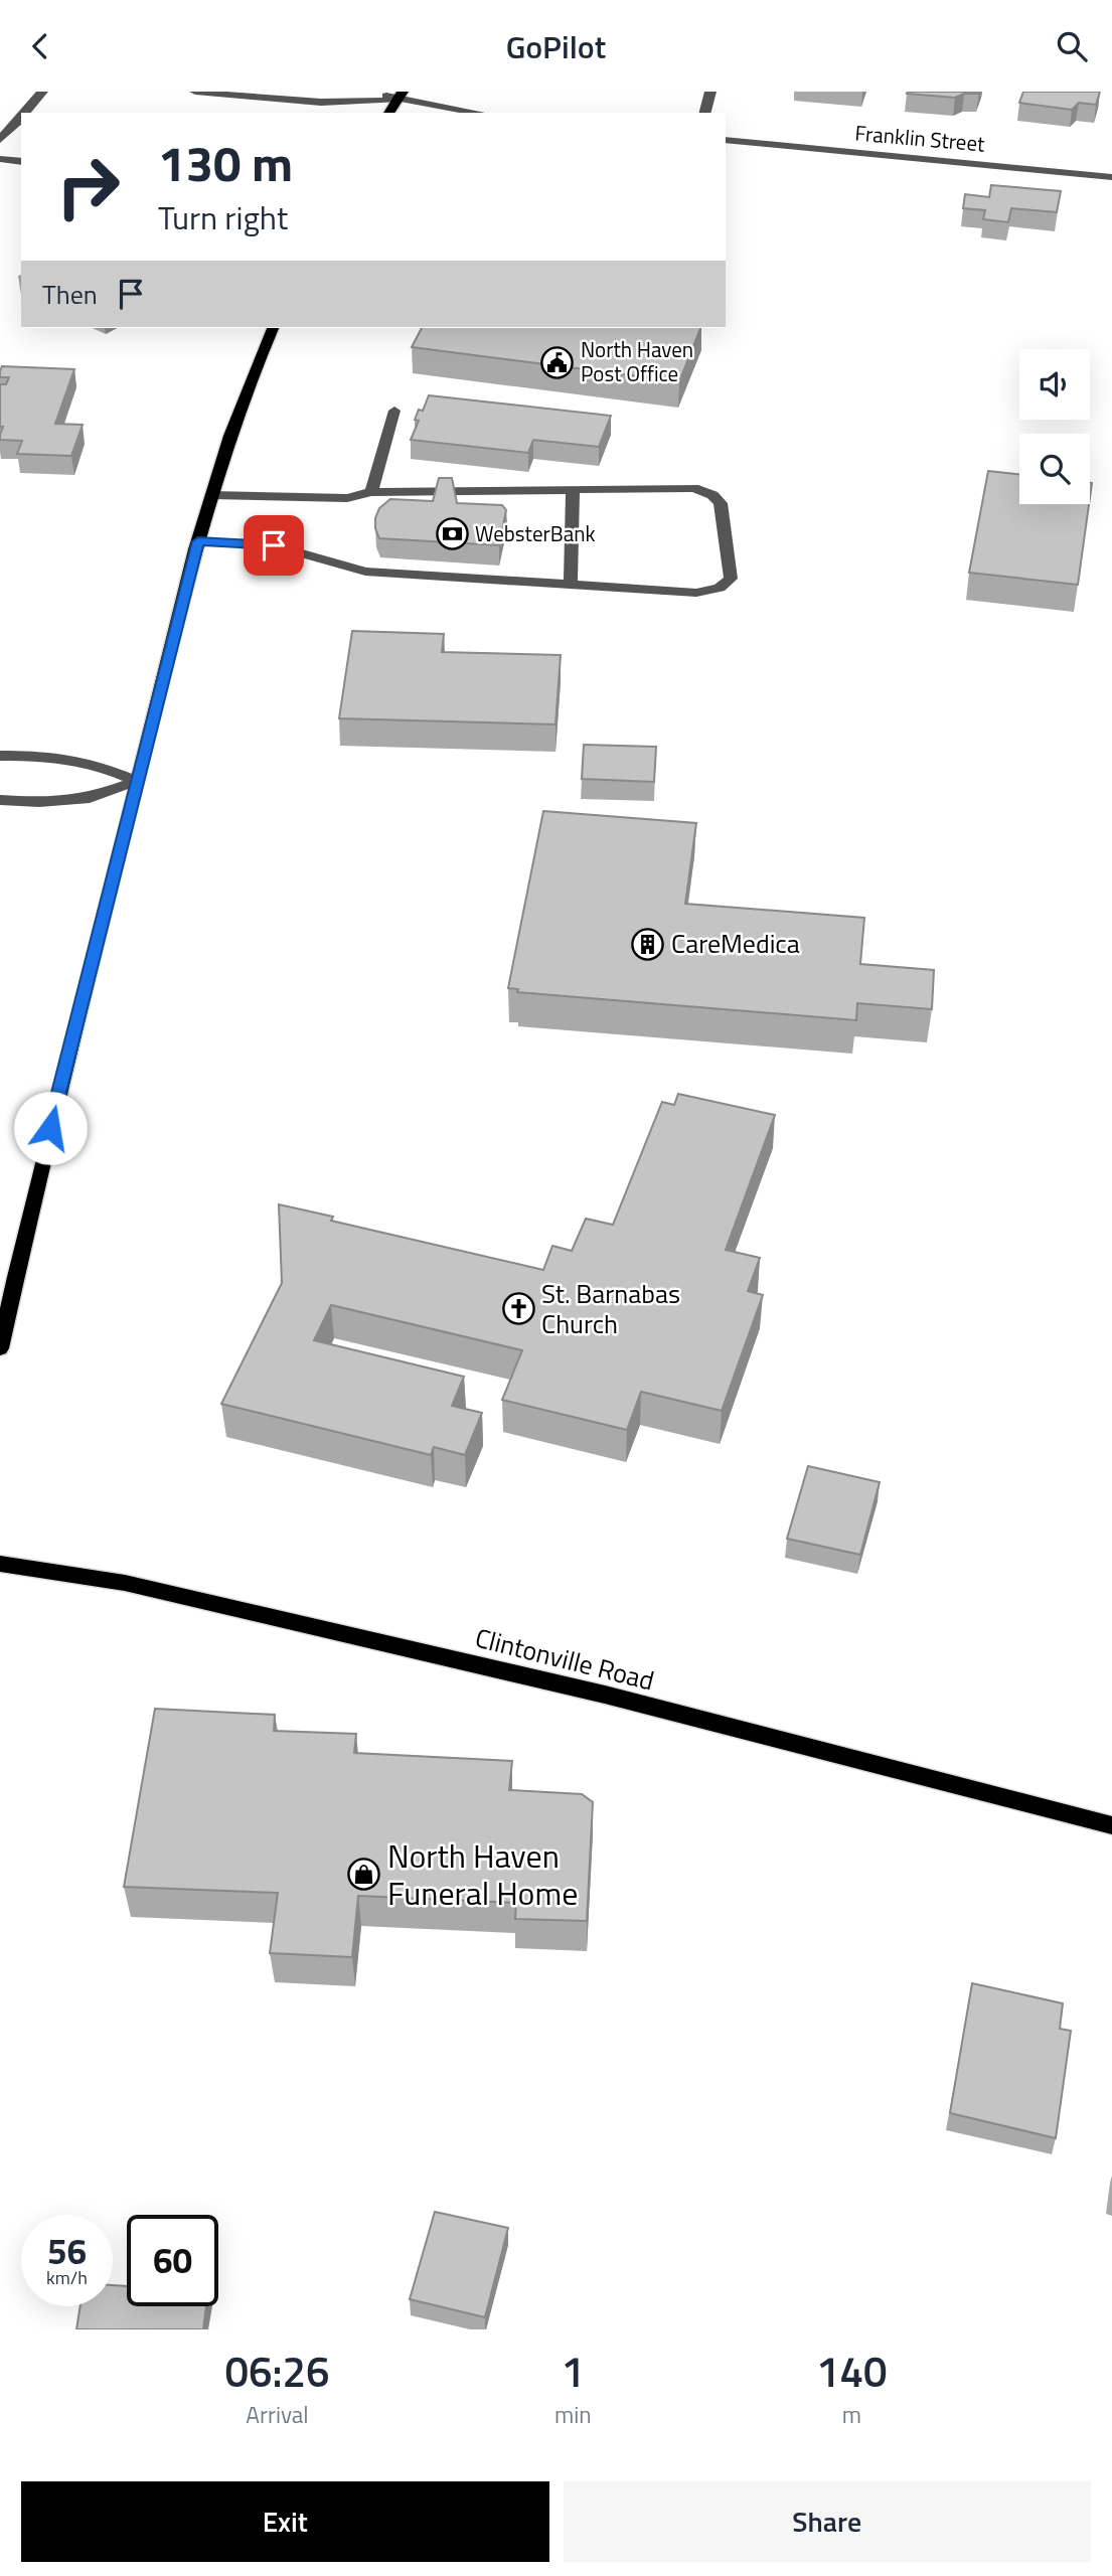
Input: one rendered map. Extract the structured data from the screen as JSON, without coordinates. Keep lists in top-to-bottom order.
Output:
{
  "streets": {
    "main road": ["Clintonville Road"],
    "street": ["Franklin Street"]
  },
  "places": {
    "public building": ["North Haven Post Office"],
    "bank": ["WebsterBank"],
    "building": ["CareMedica"],
    "church": ["St. Barnabas Church"],
    "shop": ["North Haven Funeral Home"]
  },
  "page": {
    "header": "GoPilot",
    "turn": ["130 m", "Turn right"],
    "then": "Then",
    "speed": "56 km/h",
    "limit": "60",
    "eta": [
      "06:26",
      "Arrival",
      "1",
      "min",
      "140",
      "m"
    ],
    "buttons": ["Exit", "Share"]
  }
}
